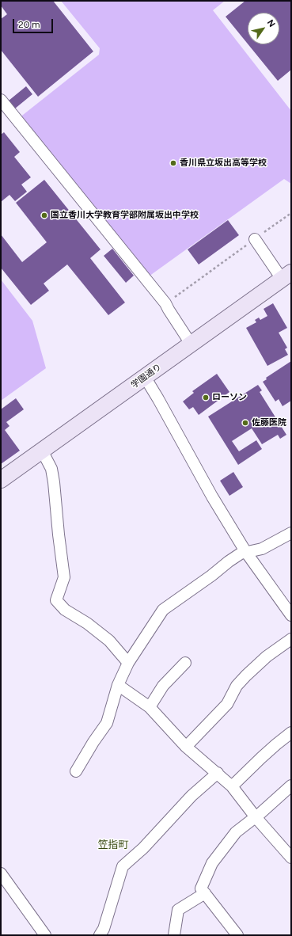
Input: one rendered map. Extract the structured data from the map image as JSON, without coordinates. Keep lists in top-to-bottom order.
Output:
{
  "streets": {
    "street": ["学園通り"]
  },
  "districts": ["笠指町"],
  "places": [
    "香川県立坂出高等学校",
    "国立香川大学教育学部附属坂出中学校",
    "ローソン",
    "佐藤医院"
  ],
  "scale_bar": "20 m",
  "north": "top right"
}
